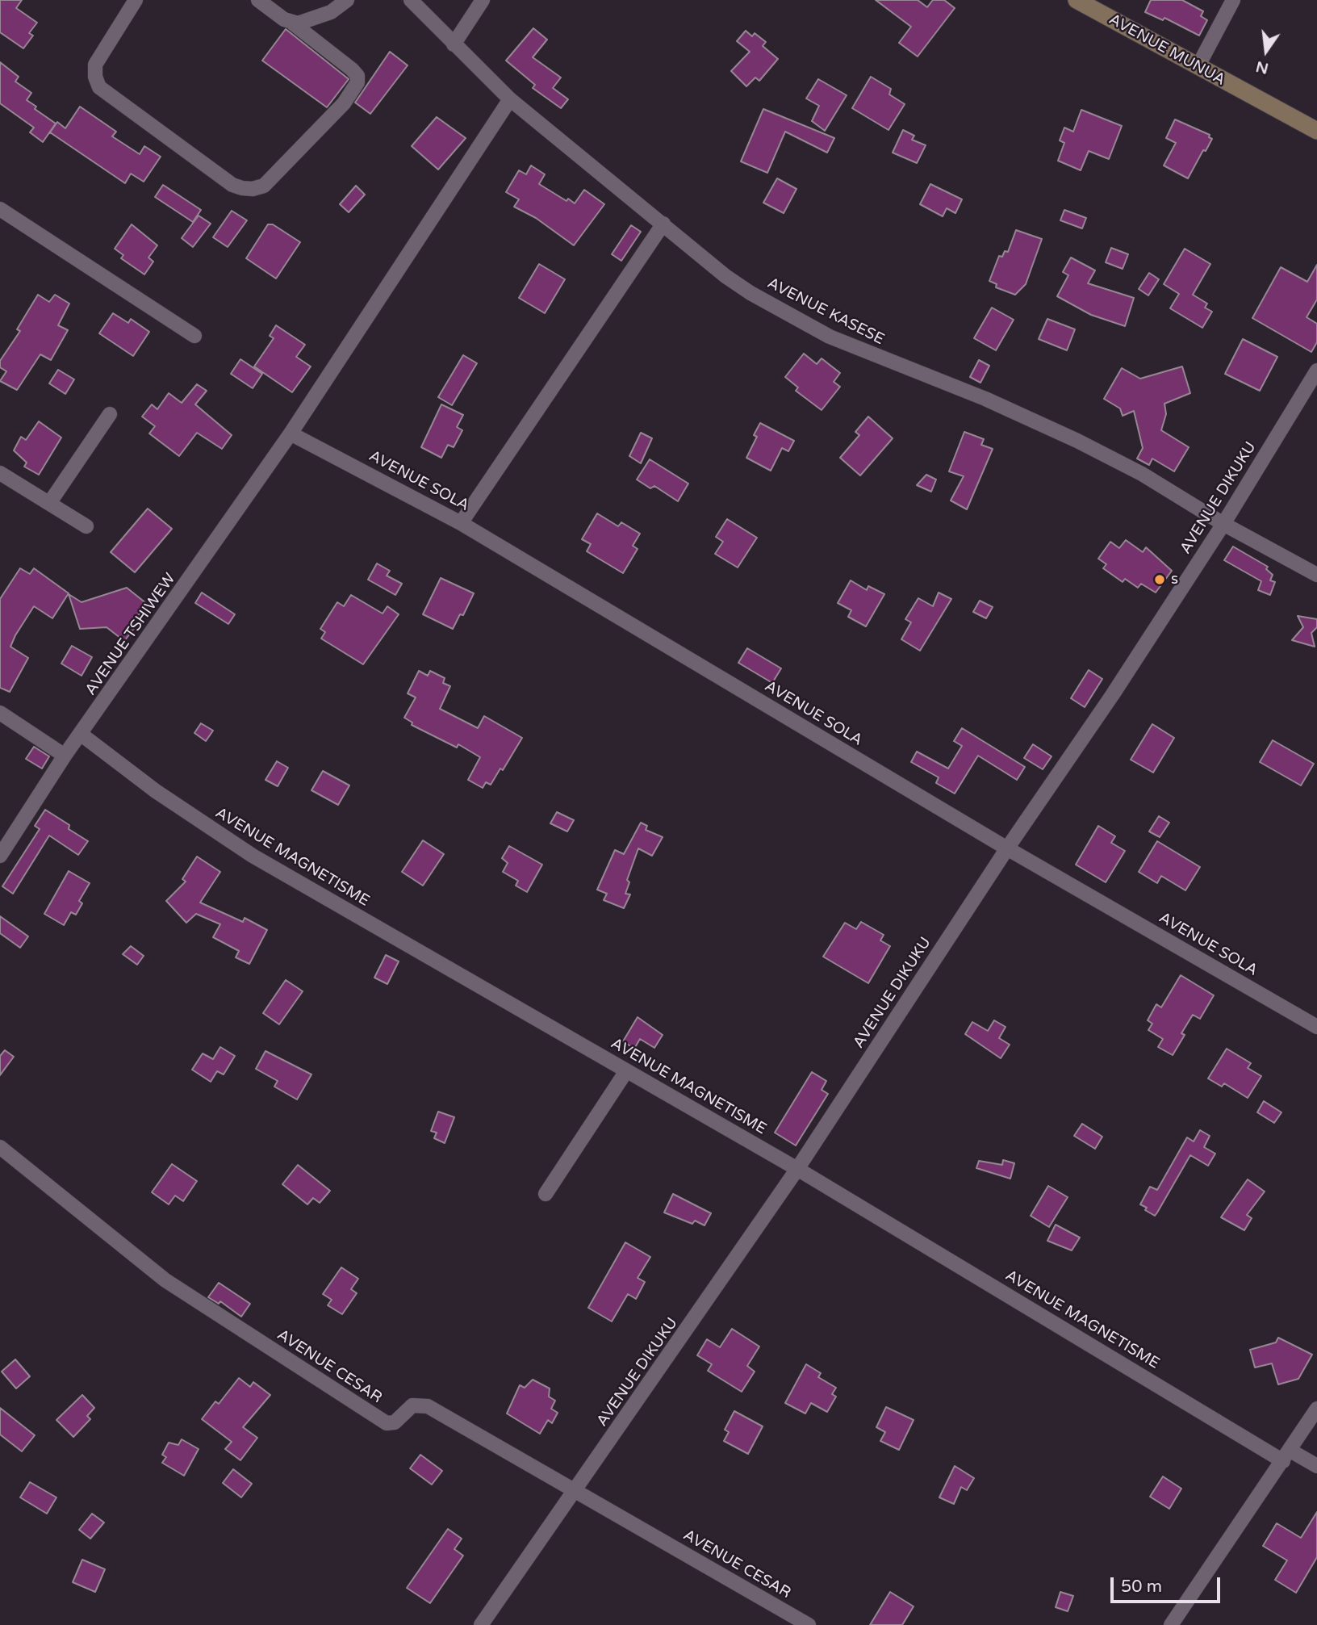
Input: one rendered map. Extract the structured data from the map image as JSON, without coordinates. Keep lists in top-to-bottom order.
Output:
{
  "streets": {
    "main road": ["AVENUE MUNUA"],
    "street": [
      "AVENUE KASESE",
      "AVENUE SOLA",
      "AVENUE DIKUKU",
      "AVENUE TSHIWEW",
      "AVENUE MAGNETISME",
      "AVENUE CESAR"
    ]
  },
  "crossings": [
    ["AVENUE KASESE", "AVENUE DIKUKU"],
    ["AVENUE KASESE", "AVENUE TSHIWEW"],
    ["AVENUE SOLA", "AVENUE DIKUKU"],
    ["AVENUE SOLA", "AVENUE TSHIWEW"],
    ["AVENUE DIKUKU", "AVENUE MAGNETISME"],
    ["AVENUE DIKUKU", "AVENUE CESAR"],
    ["AVENUE TSHIWEW", "AVENUE MAGNETISME"]
  ],
  "places": ["s"],
  "scale_bar": "50 m",
  "north": "bottom"
}
